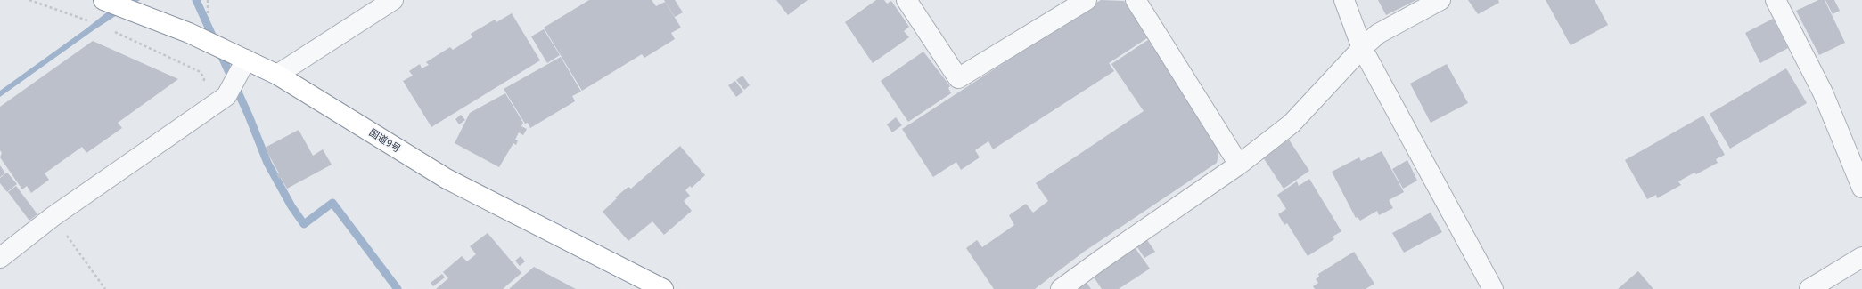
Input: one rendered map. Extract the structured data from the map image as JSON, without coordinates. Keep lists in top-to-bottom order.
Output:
{
  "streets": {
    "highway": ["国道9号"]
  }
}
